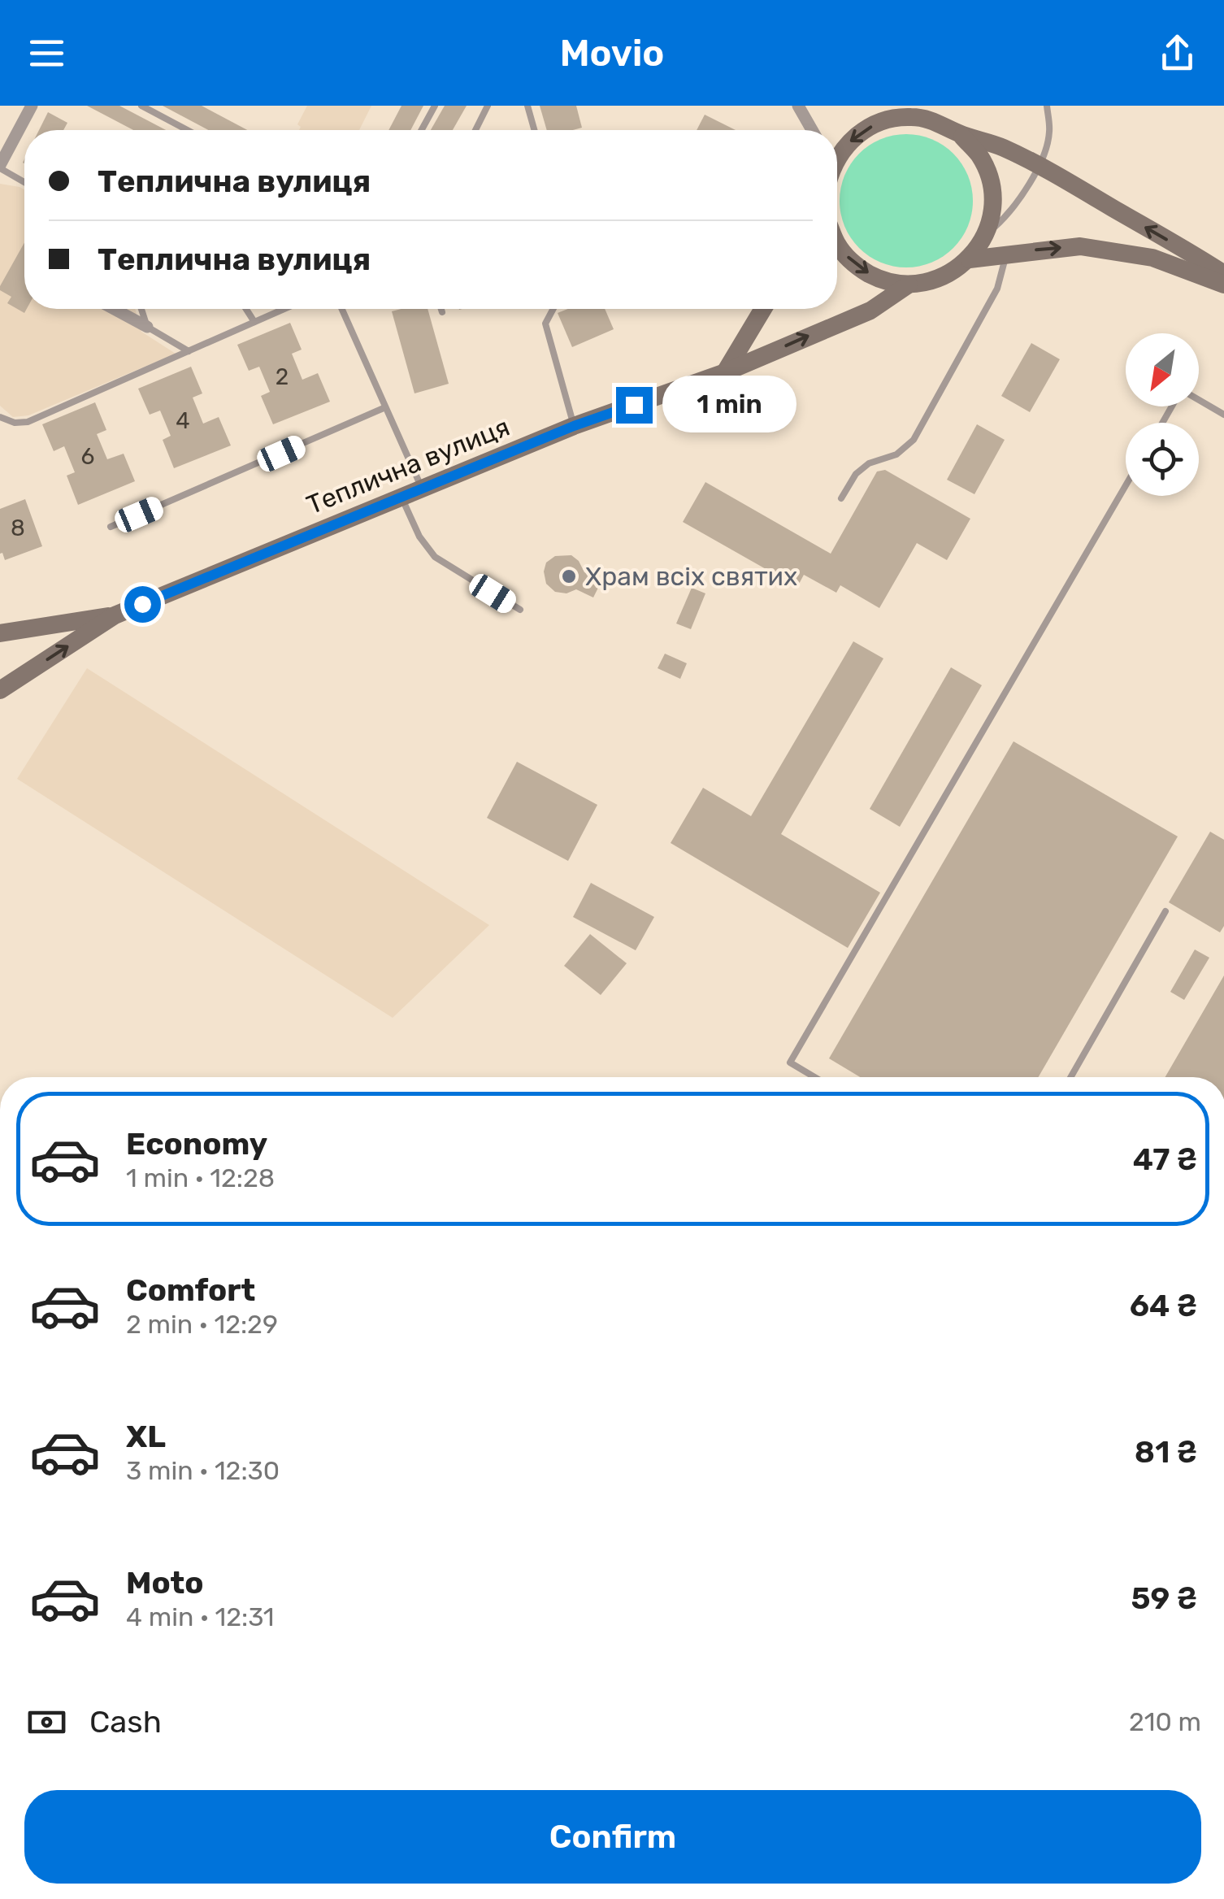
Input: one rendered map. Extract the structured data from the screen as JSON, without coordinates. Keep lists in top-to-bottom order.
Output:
{
  "streets": {
    "main road": ["Теплична вулиця"]
  },
  "places": ["Храм всіх святих"],
  "house_numbers": [
    "2",
    "4",
    "6",
    "8"
  ],
  "north": "bottom left",
  "page": {
    "header": "Movio",
    "banner": ["Теплична вулиця", "Теплична вулиця"],
    "bubble": "1 min",
    "list": [
      {
        "name": "Economy",
        "note": "1 min · 12:28",
        "value": "47 ₴"
      },
      {
        "name": "Comfort",
        "note": "2 min · 12:29",
        "value": "64 ₴"
      },
      {
        "name": "XL",
        "note": "3 min · 12:30",
        "value": "81 ₴"
      },
      {
        "name": "Moto",
        "note": "4 min · 12:31",
        "value": "59 ₴"
      }
    ],
    "pay": ["Cash", "210 m"],
    "buttons": "Confirm"
  }
}
